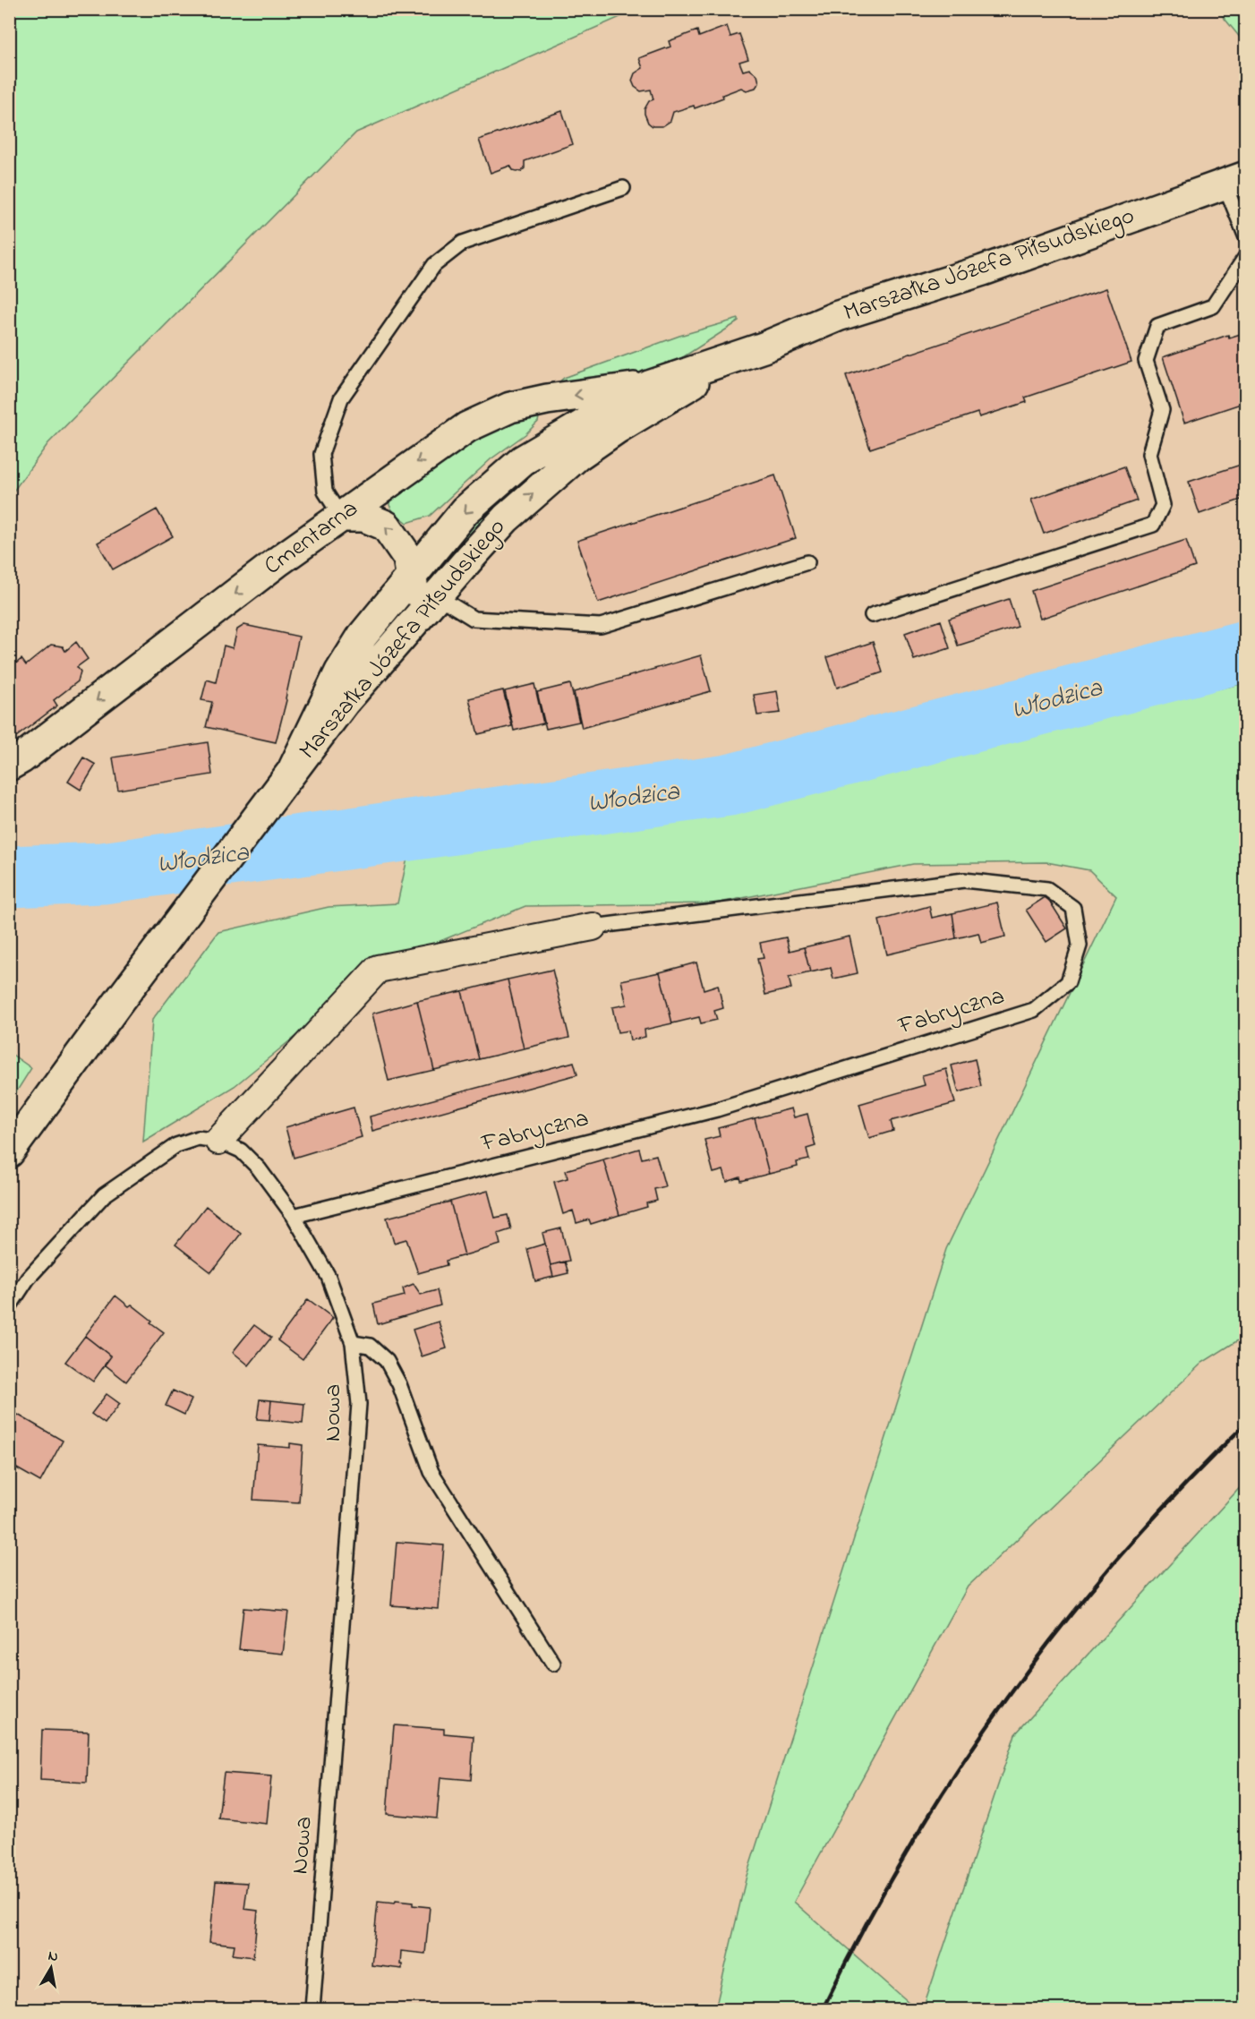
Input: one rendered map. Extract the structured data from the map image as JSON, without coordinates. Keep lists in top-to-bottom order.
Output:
{
  "streets": {
    "street": ["Marszałka Józefa Piłsudskiego", "Cmentarna"],
    "lane": ["Fabryczna", "Nowa"]
  },
  "crossings": [
    ["Marszałka Józefa Piłsudskiego", "Cmentarna"],
    ["Fabryczna", "Nowa"]
  ],
  "water": ["Włodzica"],
  "north": "top"
}
